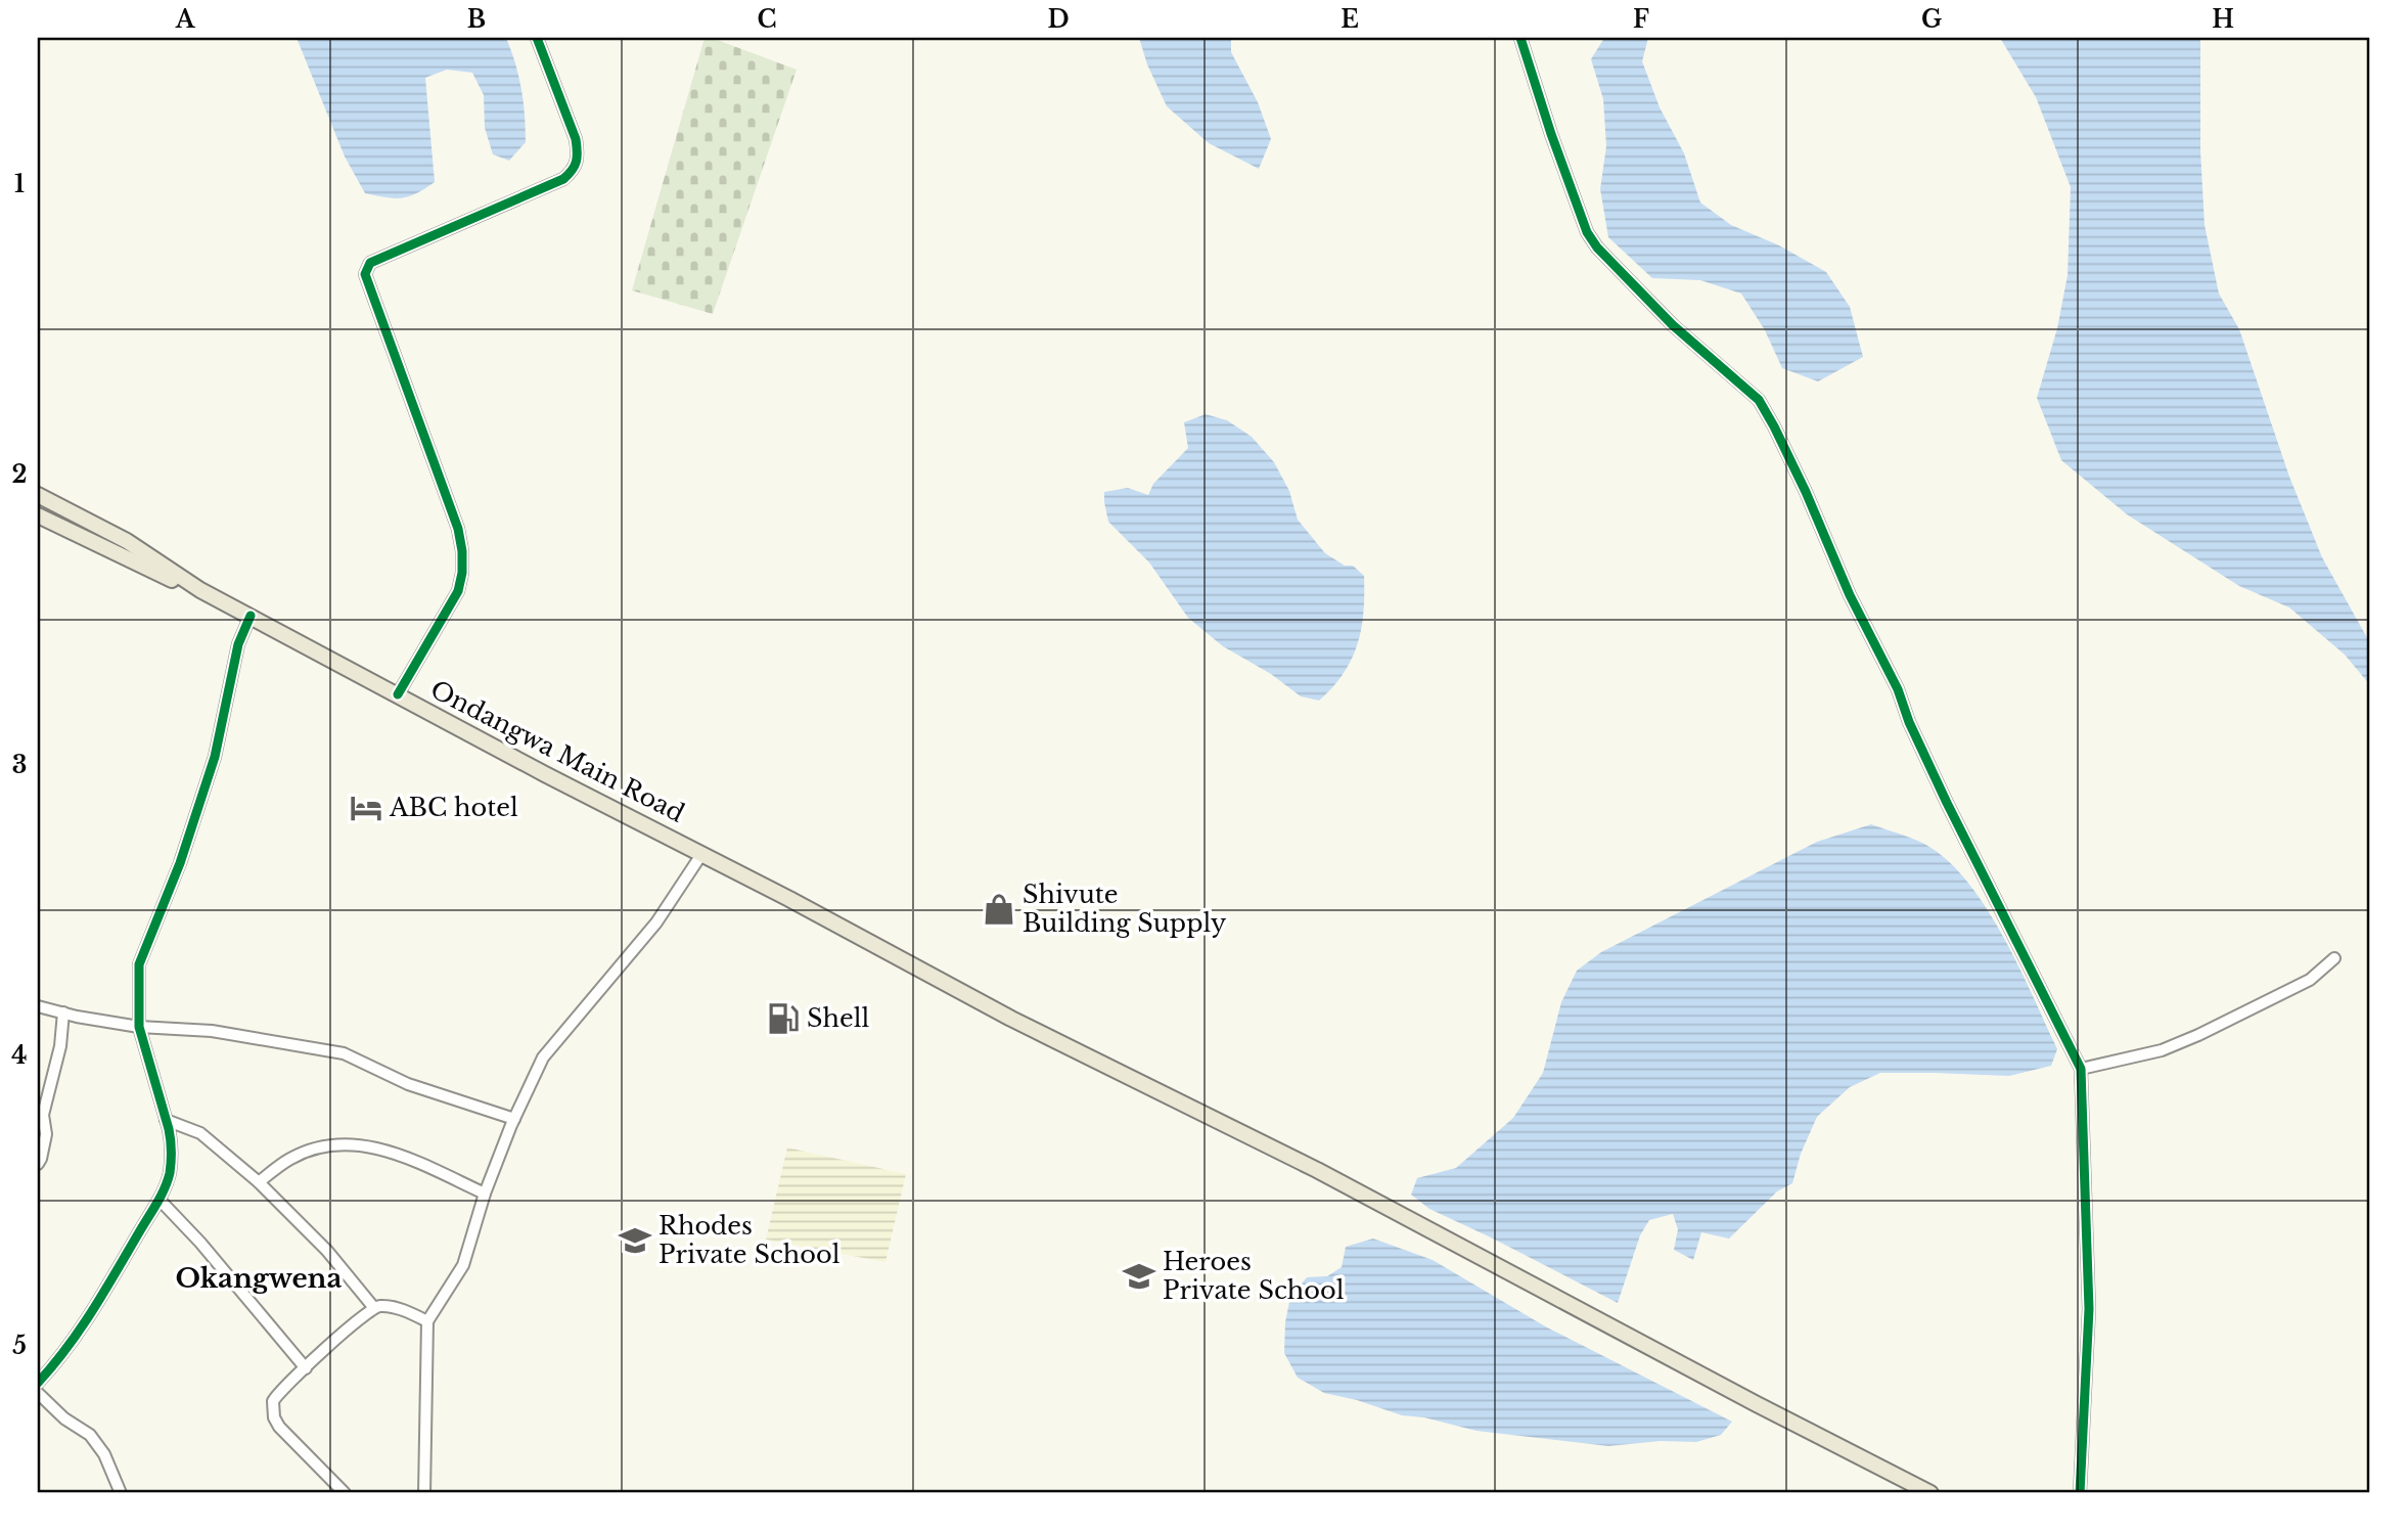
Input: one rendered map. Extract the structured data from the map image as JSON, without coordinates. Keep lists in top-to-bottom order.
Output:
{
  "streets": {
    "main road": ["Ondangwa Main Road"]
  },
  "districts": ["Okangwena"],
  "places": {
    "hotel": ["ABC hotel"],
    "shop": ["Shivute Building Supply"],
    "fuel station": ["Shell"],
    "school or university": ["Rhodes Private School", "Heroes Private School"]
  },
  "grid": {
    "columns": [
      "A",
      "B",
      "C",
      "D",
      "E",
      "F",
      "G",
      "H"
    ],
    "rows": [
      "1",
      "2",
      "3",
      "4",
      "5"
    ]
  }
}
